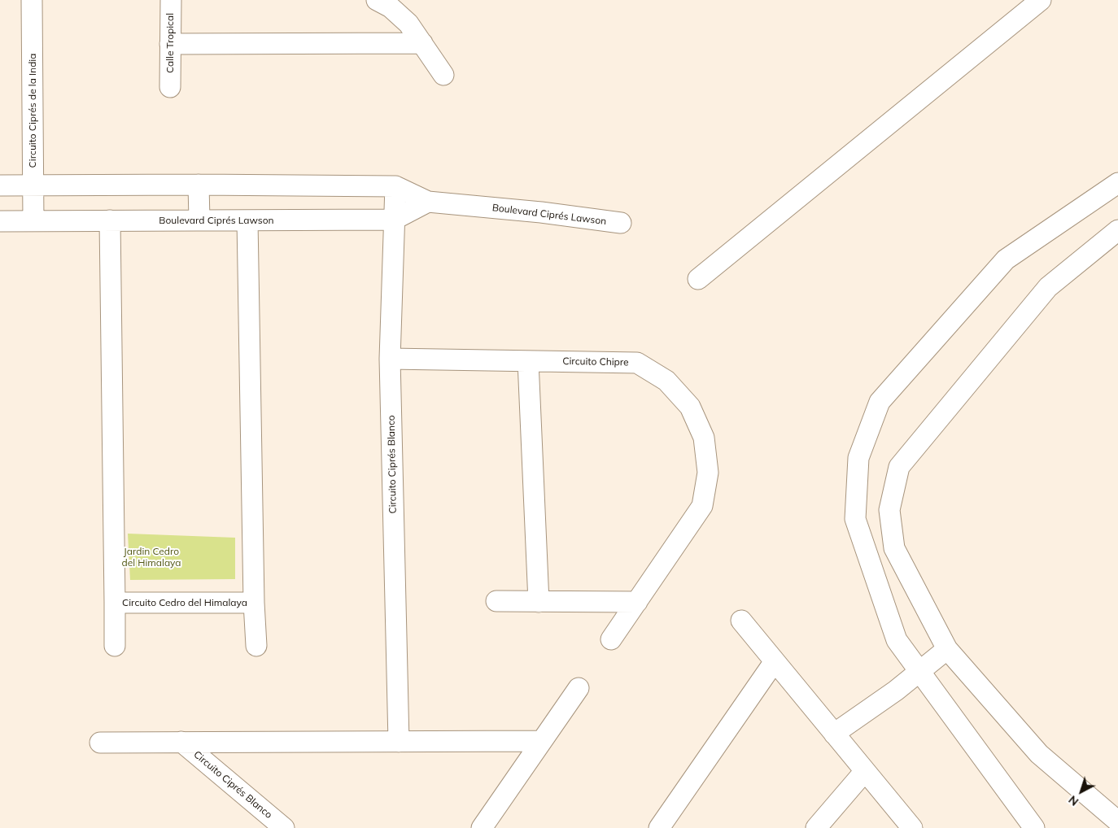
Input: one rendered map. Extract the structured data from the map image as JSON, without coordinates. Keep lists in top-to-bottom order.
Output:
{
  "streets": {
    "street": [
      "Calle Tropical",
      "Circuito Ciprés de la India",
      "Boulevard Ciprés Lawson",
      "Circuito Chipre",
      "Circuito Ciprés Blanco",
      "Circuito Cedro del Himalaya"
    ]
  },
  "crossings": [
    ["Circuito Ciprés de la India", "Boulevard Ciprés Lawson"],
    ["Boulevard Ciprés Lawson", "Circuito Ciprés Blanco"],
    ["Boulevard Ciprés Lawson", "Circuito Cedro del Himalaya"],
    ["Circuito Chipre", "Circuito Ciprés Blanco"]
  ],
  "parks": ["Jardin Cedro del Himalaya"],
  "north": "bottom left"
}
